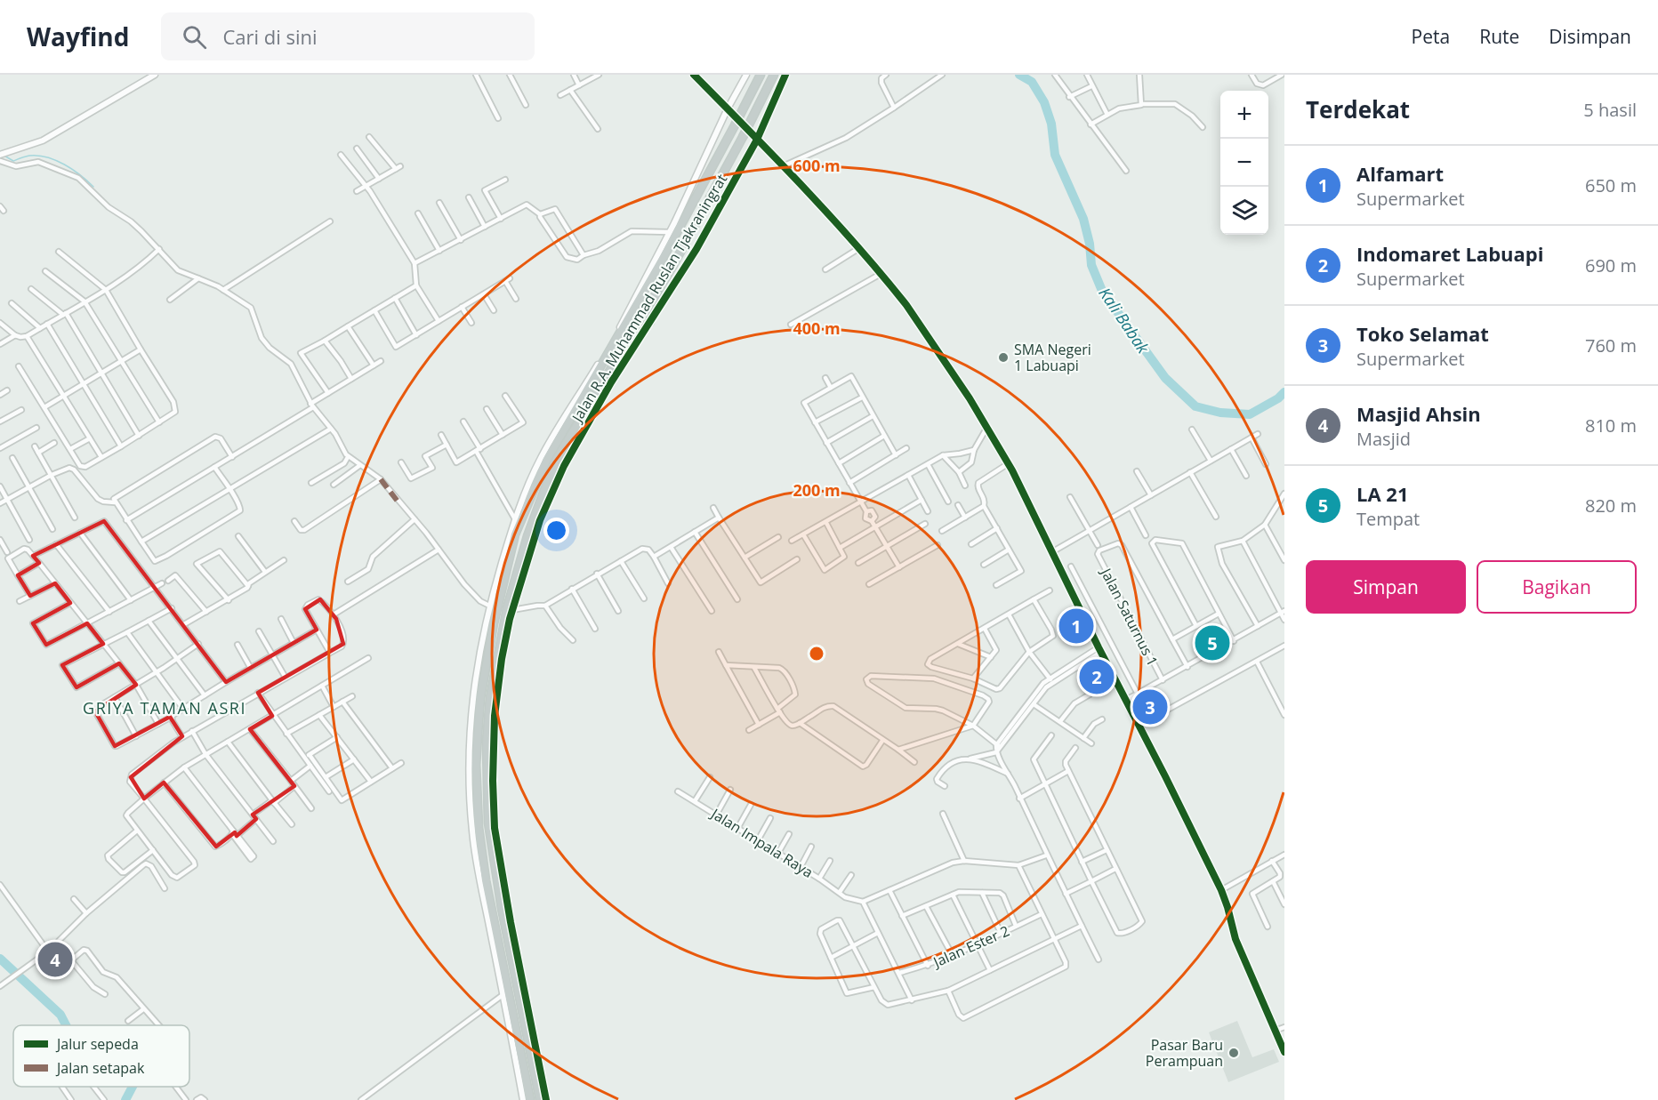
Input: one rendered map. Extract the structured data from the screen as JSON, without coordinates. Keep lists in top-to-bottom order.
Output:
{
  "streets": {
    "highway": ["Jalan R.A. Muhammad Ruslan Tjakraningrat"],
    "street": ["Jalan Saturnus 1", "Jalan Impala Raya", "Jalan Ester 2"]
  },
  "districts": ["GRIYA TAMAN ASRI"],
  "water": ["Kali Babak"],
  "places": ["SMA Negeri 1 Labuapi", "Pasar Baru Perampuan"],
  "legend": ["Jalur sepeda", "Jalan setapak"],
  "page": {
    "header": "Wayfind",
    "search": "Cari di sini",
    "nav": ["Peta", "Rute", "Disimpan"],
    "heading": ["Terdekat", "5 hasil"],
    "map_buttons": ["+", "−"],
    "list": [
      {
        "mark": "1",
        "name": "Alfamart",
        "note": "Supermarket",
        "value": "650 m"
      },
      {
        "mark": "2",
        "name": "Indomaret Labuapi",
        "note": "Supermarket",
        "value": "690 m"
      },
      {
        "mark": "3",
        "name": "Toko Selamat",
        "note": "Supermarket",
        "value": "760 m"
      },
      {
        "mark": "4",
        "name": "Masjid Ahsin",
        "note": "Masjid",
        "value": "810 m"
      },
      {
        "mark": "5",
        "name": "LA 21",
        "note": "Tempat",
        "value": "820 m"
      }
    ],
    "buttons": ["Simpan", "Bagikan"],
    "pins": [
      "1",
      "5",
      "2",
      "3",
      "4"
    ]
  },
  "rings": ["600 m", "400 m", "200 m"]
}
